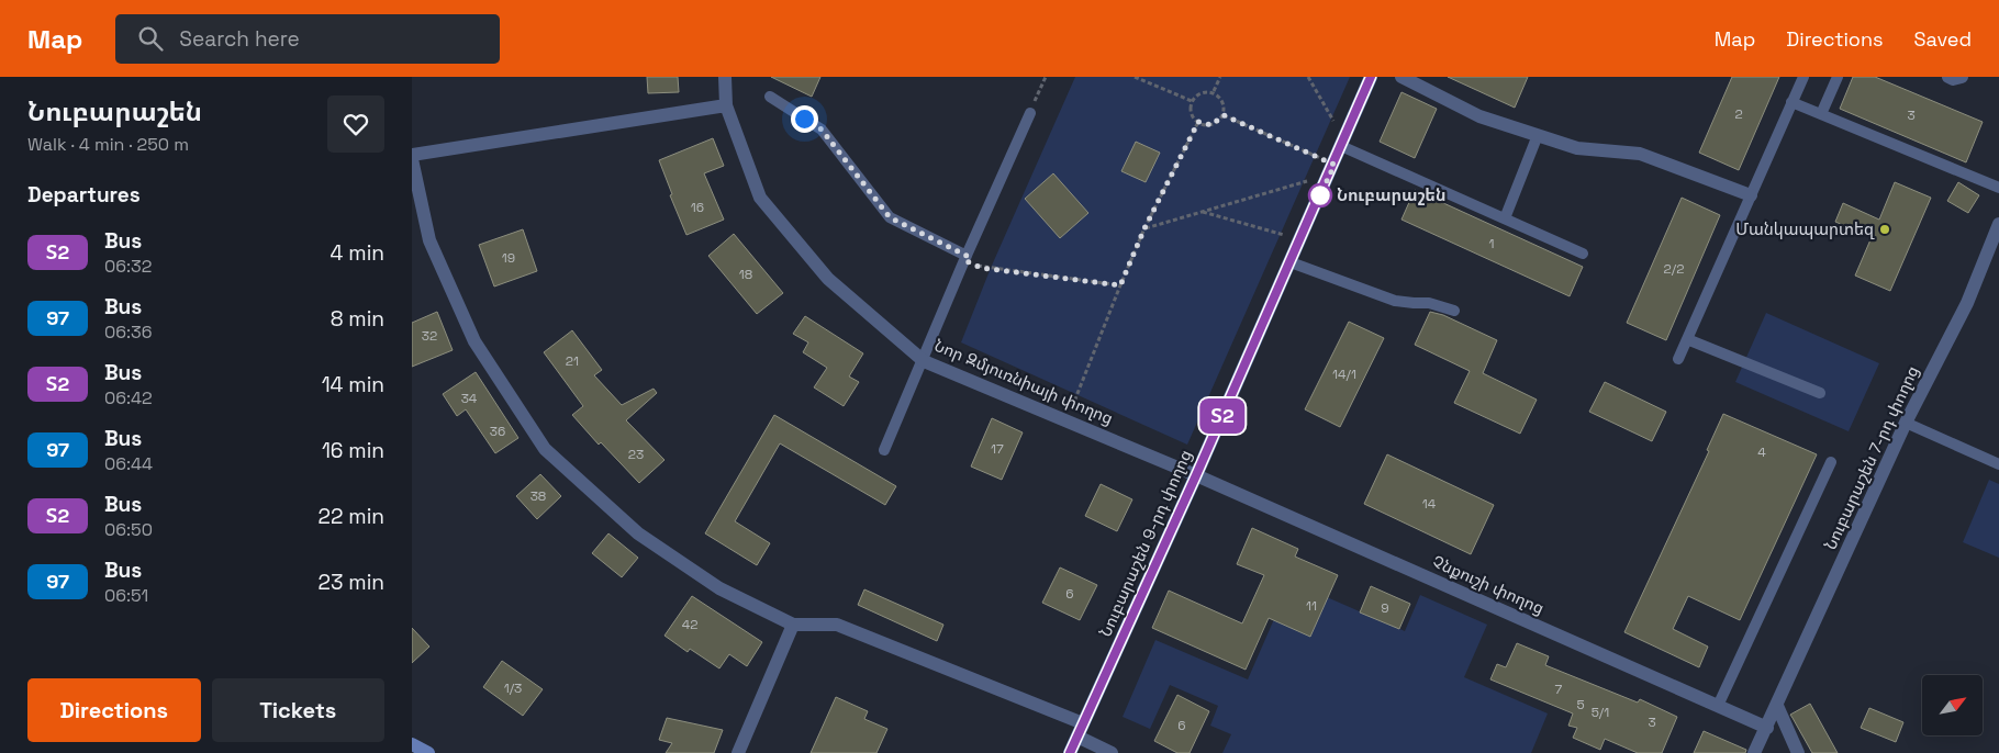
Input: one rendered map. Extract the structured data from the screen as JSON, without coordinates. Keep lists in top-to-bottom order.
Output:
{
  "streets": {
    "main road": ["Նուբարաշեն 9-րդ փողոց"],
    "street": ["Նոր Զմյուռնիայի փողոց", "Նուբարաշեն 7-րդ փողոց", "Չնքուշի փողոց"]
  },
  "crossings": [
    ["Նոր Զմյուռնիայի փողոց", "Նուբարաշեն 9-րդ փողոց"],
    ["Նոր Զմյուռնիայի փողոց", "Չնքուշի փողոց"],
    ["Նուբարաշեն 7-րդ փողոց", "Չնքուշի փողոց"],
    ["Նուբարաշեն 9-րդ փողոց", "Չնքուշի փողոց"]
  ],
  "places": ["Նուբարաշեն", "Մանկապարտեզ"],
  "lines": ["bus line Տ2"],
  "house_numbers": [
    "2",
    "3",
    "16",
    "1",
    "19",
    "2/2",
    "18",
    "32",
    "21",
    "14/1",
    "34",
    "36",
    "17",
    "4",
    "23",
    "38",
    "14",
    "6",
    "11",
    "9",
    "42",
    "1/3",
    "7",
    "5",
    "5/1",
    "3",
    "6"
  ],
  "north": "top right",
  "page": {
    "header": "Map",
    "search": "Search here",
    "nav": ["Map", "Directions", "Saved"],
    "heading": [
      ["Նուբարաշեն", "Walk · 4 min · 250 m"],
      "Departures"
    ],
    "on_map": "Տ2",
    "list": [
      {
        "mark": "Տ2",
        "name": "Bus",
        "note": "06:32",
        "value": "4 min"
      },
      {
        "mark": "97",
        "name": "Bus",
        "note": "06:36",
        "value": "8 min"
      },
      {
        "mark": "Տ2",
        "name": "Bus",
        "note": "06:42",
        "value": "14 min"
      },
      {
        "mark": "97",
        "name": "Bus",
        "note": "06:44",
        "value": "16 min"
      },
      {
        "mark": "Տ2",
        "name": "Bus",
        "note": "06:50",
        "value": "22 min"
      },
      {
        "mark": "97",
        "name": "Bus",
        "note": "06:51",
        "value": "23 min"
      }
    ],
    "buttons": ["Directions", "Tickets"]
  }
}
